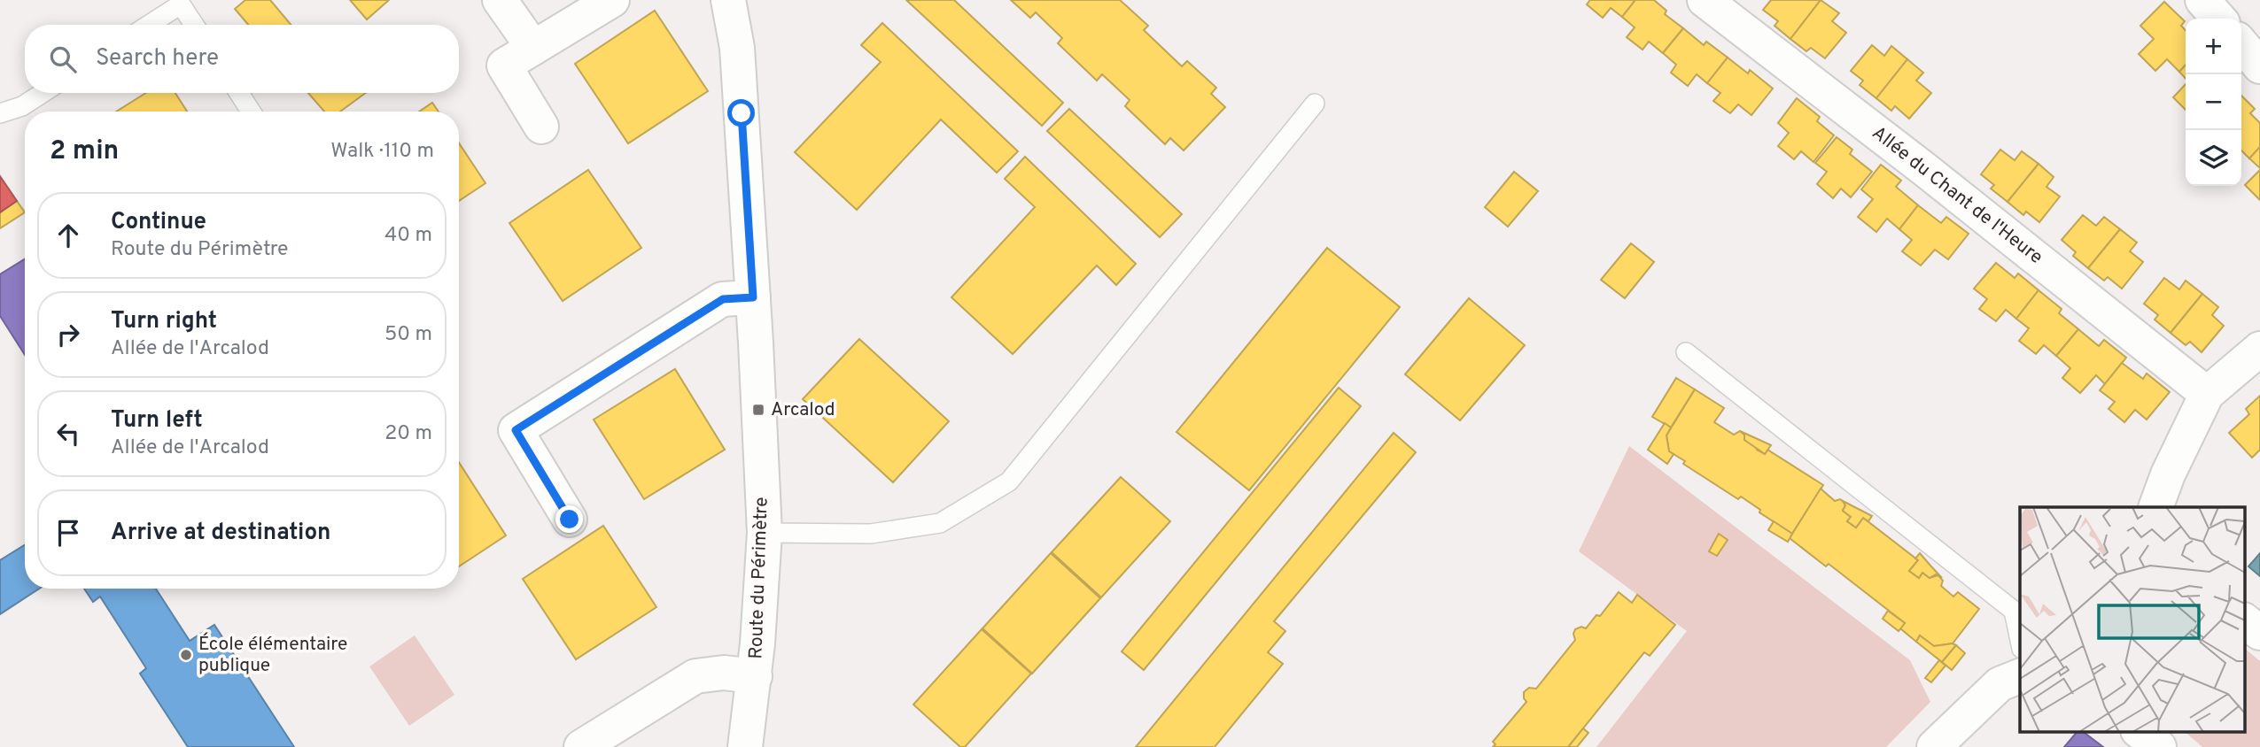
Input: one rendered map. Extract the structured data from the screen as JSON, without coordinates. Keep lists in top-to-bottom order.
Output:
{
  "streets": {
    "street": ["Allée du Chant de l'Heure", "Route du Périmètre"]
  },
  "places": {
    "transit": ["Arcalod"],
    "other": ["École élémentaire publique"]
  },
  "page": {
    "map_buttons": ["+", "−"],
    "search": "Search here",
    "heading": ["2 min", "Walk · 110 m"],
    "list": [
      ["Continue", "Route du Périmètre", "40 m"],
      ["Turn right", "Allée de l'Arcalod", "50 m"],
      ["Turn left", "Allée de l'Arcalod", "20 m"],
      "Arrive at destination"
    ]
  }
}
